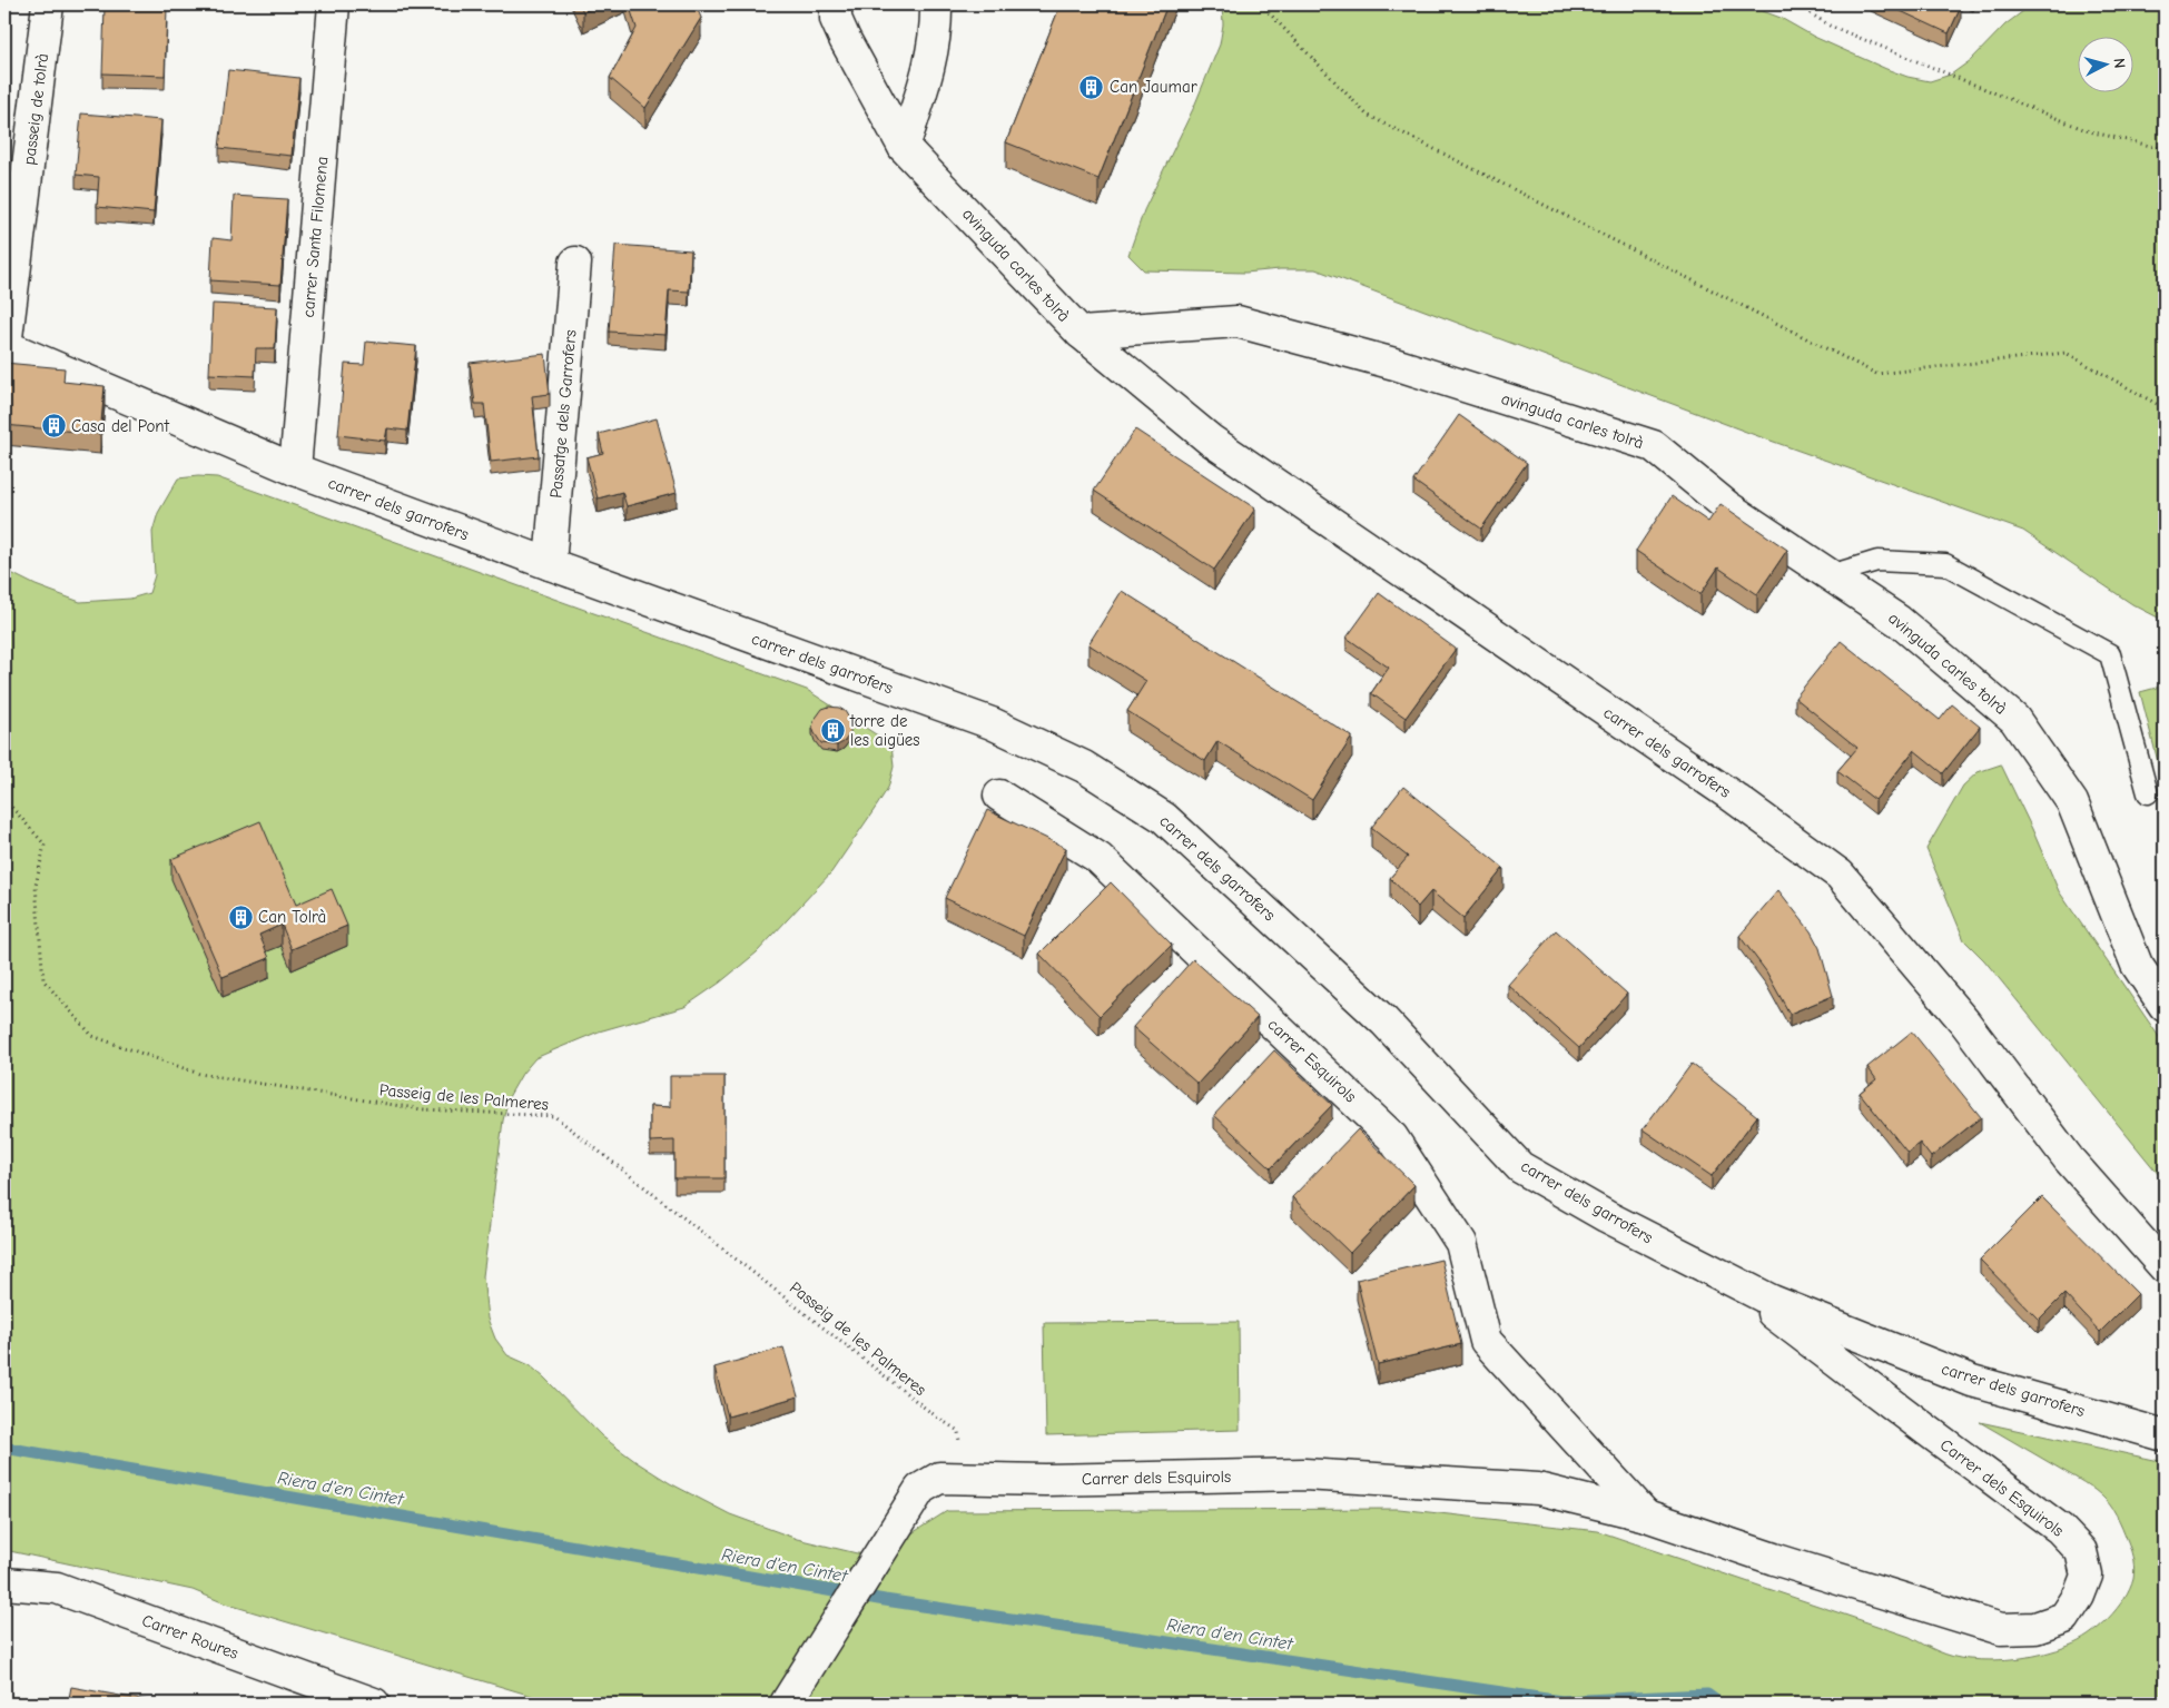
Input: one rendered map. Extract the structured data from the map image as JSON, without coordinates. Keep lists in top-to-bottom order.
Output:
{
  "streets": {
    "street": [
      "passeig de tolrà",
      "carrer Santa Filomena",
      "avinguda carles tolrà",
      "Passatge dels Garrofers",
      "carrer dels garrofers",
      "carrer Esquirols",
      "Carrer dels Esquirols",
      "Carrer Roures"
    ],
    "path": ["Passeig de les Palmeres"]
  },
  "crossings": [
    ["passeig de tolrà", "carrer dels garrofers"],
    ["carrer Santa Filomena", "carrer dels garrofers"],
    ["avinguda carles tolrà", "carrer dels garrofers"],
    ["Passatge dels Garrofers", "carrer dels garrofers"],
    ["carrer dels garrofers", "Carrer dels Esquirols"],
    ["carrer Esquirols", "Carrer dels Esquirols"],
    ["Passeig de les Palmeres", "Carrer dels Esquirols"]
  ],
  "water": ["Riera d'en Cintet"],
  "places": {
    "building": [
      "Can Jaumar",
      "Casa del Pont",
      "torre de les aigües",
      "Can Tolrà"
    ]
  },
  "north": "right"
}
